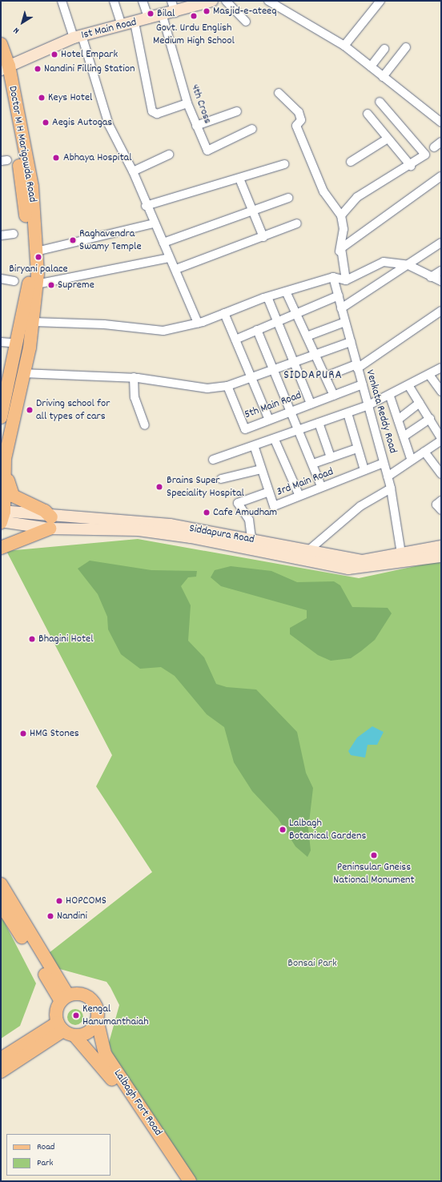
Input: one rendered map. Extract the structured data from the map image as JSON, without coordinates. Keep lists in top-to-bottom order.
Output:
{
  "streets": {
    "main road": [
      "1st Main Road",
      "Doctor M H Marigowda Road",
      "Siddapura Road",
      "Lalbagh Fort Road"
    ],
    "street": [
      "4th Cross",
      "5th Main Road",
      "Venkata Reddy Road",
      "3rd Main Road"
    ]
  },
  "crossings": [
    ["1st Main Road", "4th Cross"],
    ["1st Main Road", "Doctor M H Marigowda Road"],
    ["5th Main Road", "Venkata Reddy Road"],
    ["Venkata Reddy Road", "3rd Main Road"],
    ["Venkata Reddy Road", "Siddapura Road"]
  ],
  "districts": ["SIDDAPURA"],
  "parks": ["Bonsai Park"],
  "places": [
    "Masjid-e-ateeq",
    "Bilal",
    "Govt. Urdu English Medium High School",
    "Hotel Empark",
    "Nandini Filling Station",
    "Keys Hotel",
    "Aegis Autogas",
    "Abhaya Hospital",
    "Raghavendra Swamy Temple",
    "Biryani palace",
    "Supreme",
    "Driving school for all types of cars",
    "Brains Super Speciality Hospital",
    "Cafe Amudham",
    "Bhagini Hotel",
    "HMG Stones",
    "Lalbagh Botanical Gardens",
    "Peninsular Gneiss National Monument",
    "HOPCOMS",
    "Nandini",
    "Kengal Hanumanthaiah"
  ],
  "legend": ["Road", "Park"],
  "north": "bottom left"
}
